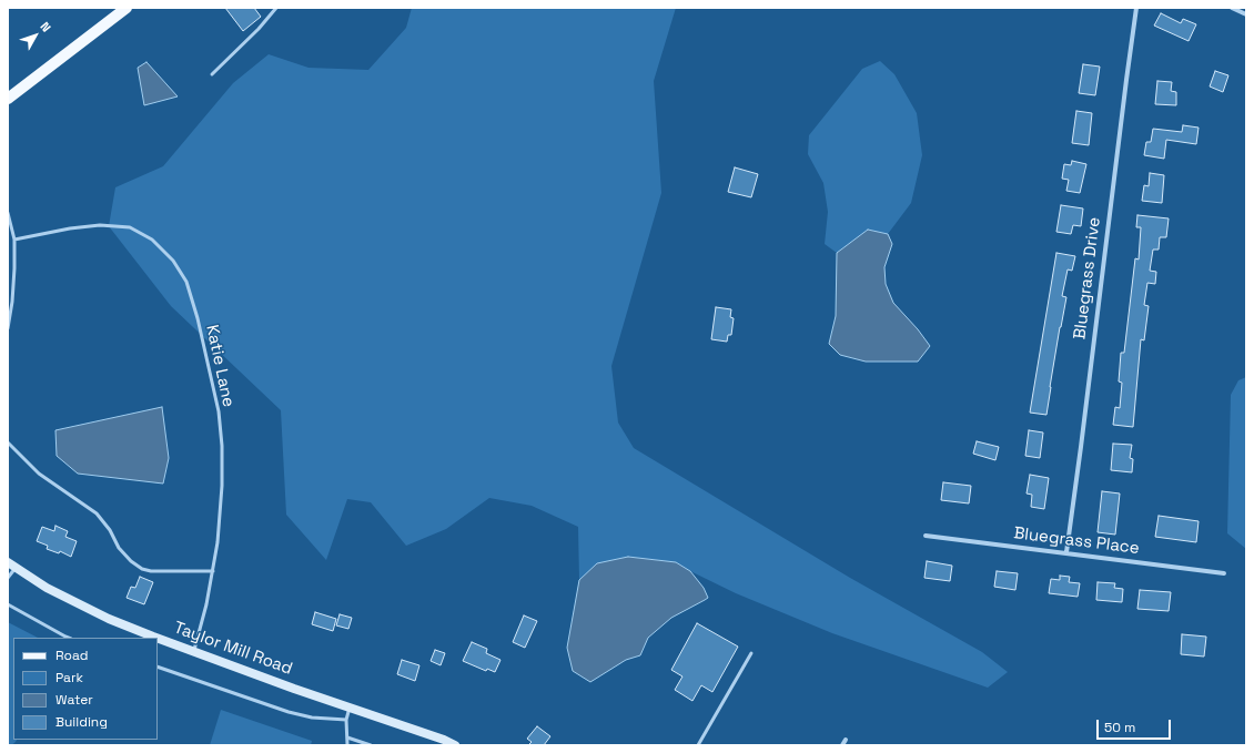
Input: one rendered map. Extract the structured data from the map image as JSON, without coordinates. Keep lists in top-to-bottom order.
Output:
{
  "streets": {
    "main road": ["Taylor Mill Road"],
    "street": ["Bluegrass Drive", "Bluegrass Place"],
    "lane": ["Katie Lane"]
  },
  "crossings": [
    ["Bluegrass Drive", "Bluegrass Place"],
    ["Katie Lane", "Taylor Mill Road"]
  ],
  "legend": [
    "Road",
    "Park",
    "Water",
    "Building"
  ],
  "scale_bar": "50 m",
  "north": "top right"
}
